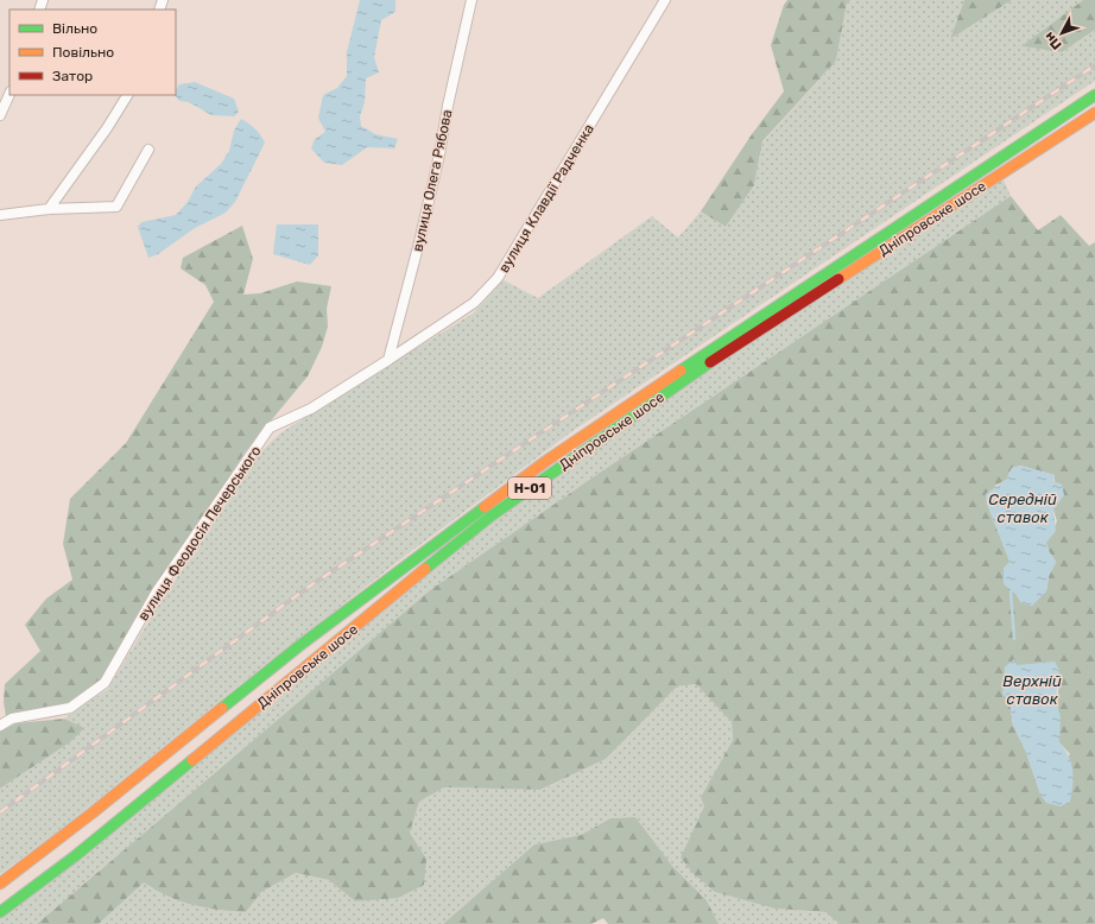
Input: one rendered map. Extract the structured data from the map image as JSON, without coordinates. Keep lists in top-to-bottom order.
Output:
{
  "streets": {
    "main road": ["Дніпровське шосе", "Н-01"],
    "street": ["вулиця Олега Рябова", "вулиця Клавдії Радченка", "вулиця Феодосія Печерського"]
  },
  "crossings": [
    ["вулиця Олега Рябова", "вулиця Клавдії Радченка"],
    ["вулиця Олега Рябова", "вулиця Феодосія Печерського"],
    ["вулиця Клавдії Радченка", "вулиця Феодосія Печерського"]
  ],
  "water": ["Середній ставок", "Верхній ставок"],
  "legend": ["Вільно", "Повільно", "Затор"],
  "north": "bottom left"
}
